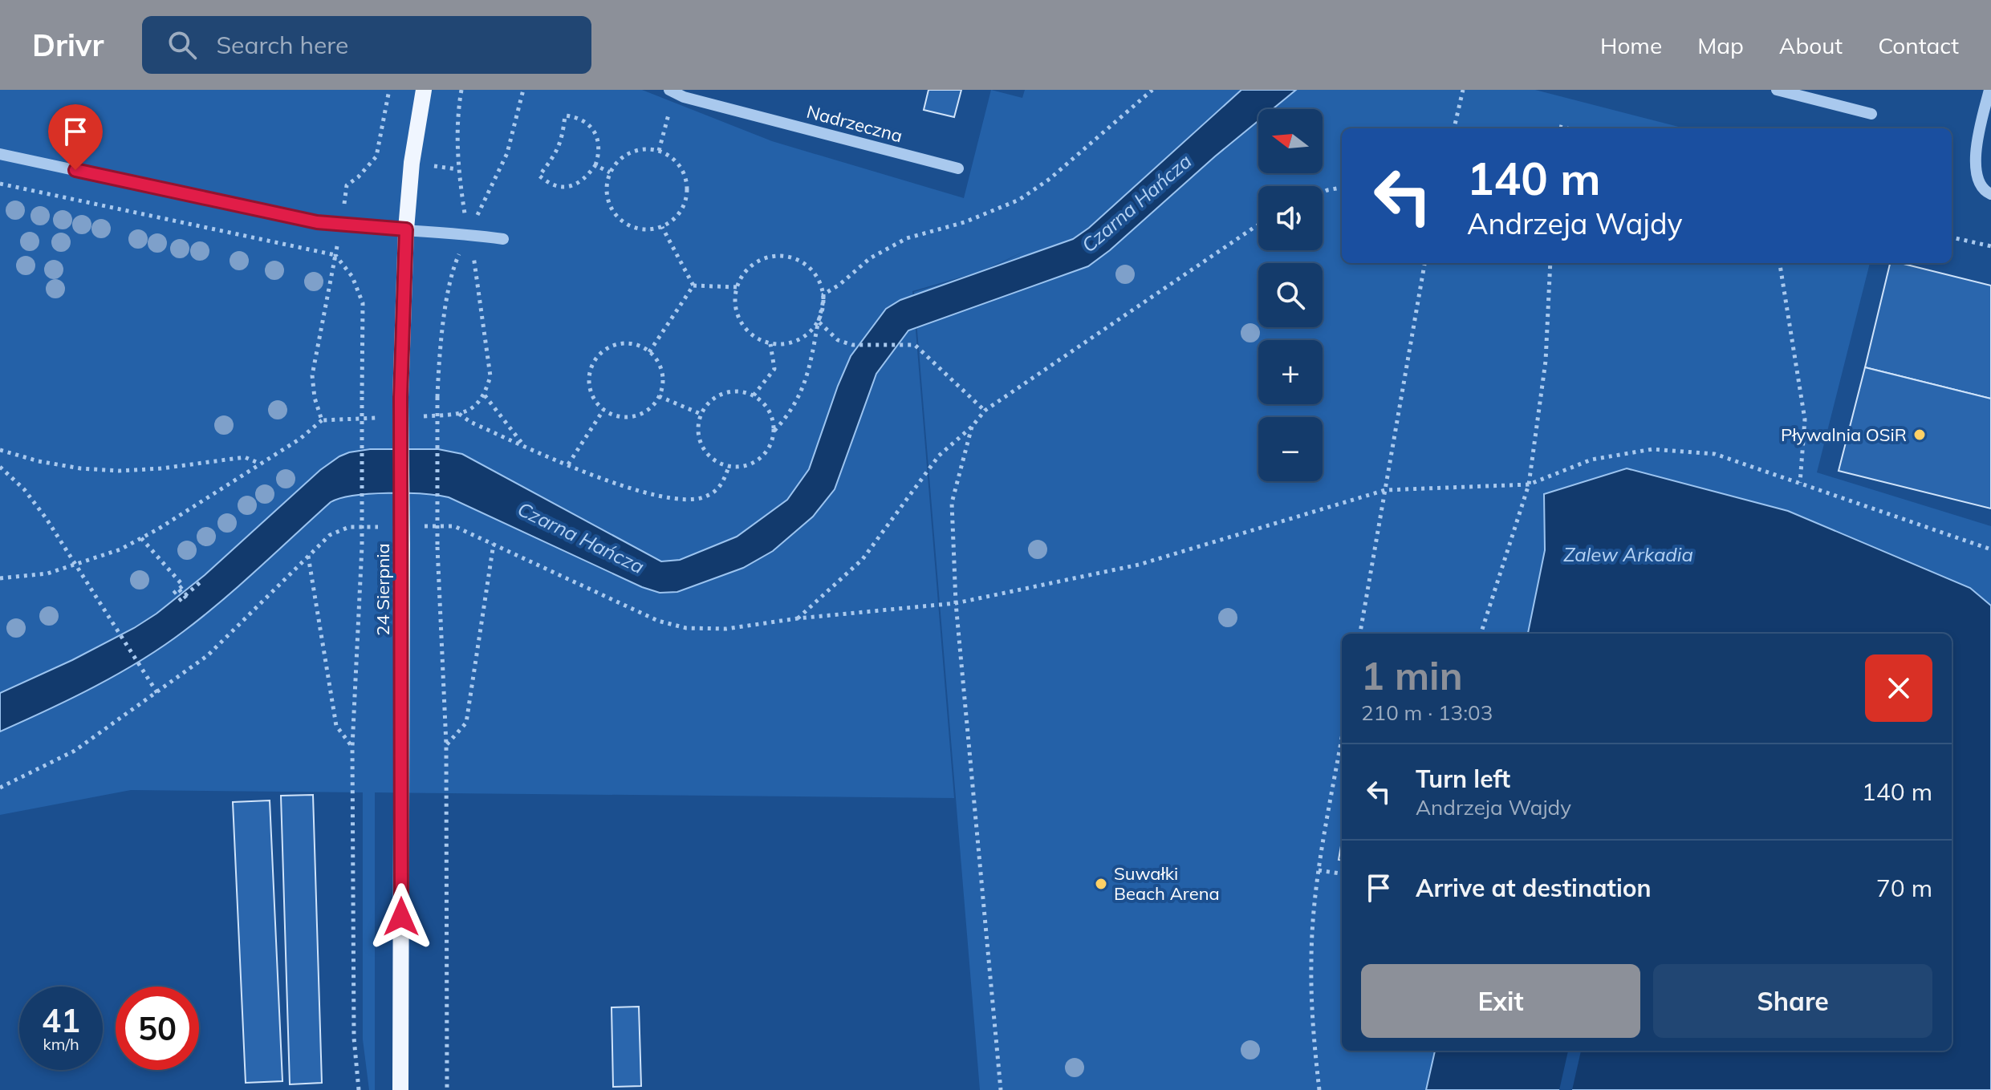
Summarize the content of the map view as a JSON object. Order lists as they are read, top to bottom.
{
  "streets": {
    "main road": ["24 Sierpnia"],
    "lane": ["Nadrzeczna"]
  },
  "water": ["Czarna Hańcza", "Zalew Arkadia"],
  "places": ["Pływalnia OSiR", "Suwałki Beach Arena"],
  "north": "left",
  "page": {
    "header": "Drivr",
    "search": "Search here",
    "nav": [
      "Home",
      "Map",
      "About",
      "Contact"
    ],
    "map_buttons": ["+", "−"],
    "turn": ["140 m", "Andrzeja Wajdy"],
    "heading": ["1 min", "210 m · 13:03"],
    "list": [
      {
        "name": "Turn left",
        "note": "Andrzeja Wajdy",
        "value": "140 m"
      },
      {
        "name": "Arrive at destination",
        "value": "70 m"
      }
    ],
    "buttons": ["Exit", "Share"],
    "speed": "41 km/h",
    "limit": "50"
  }
}
